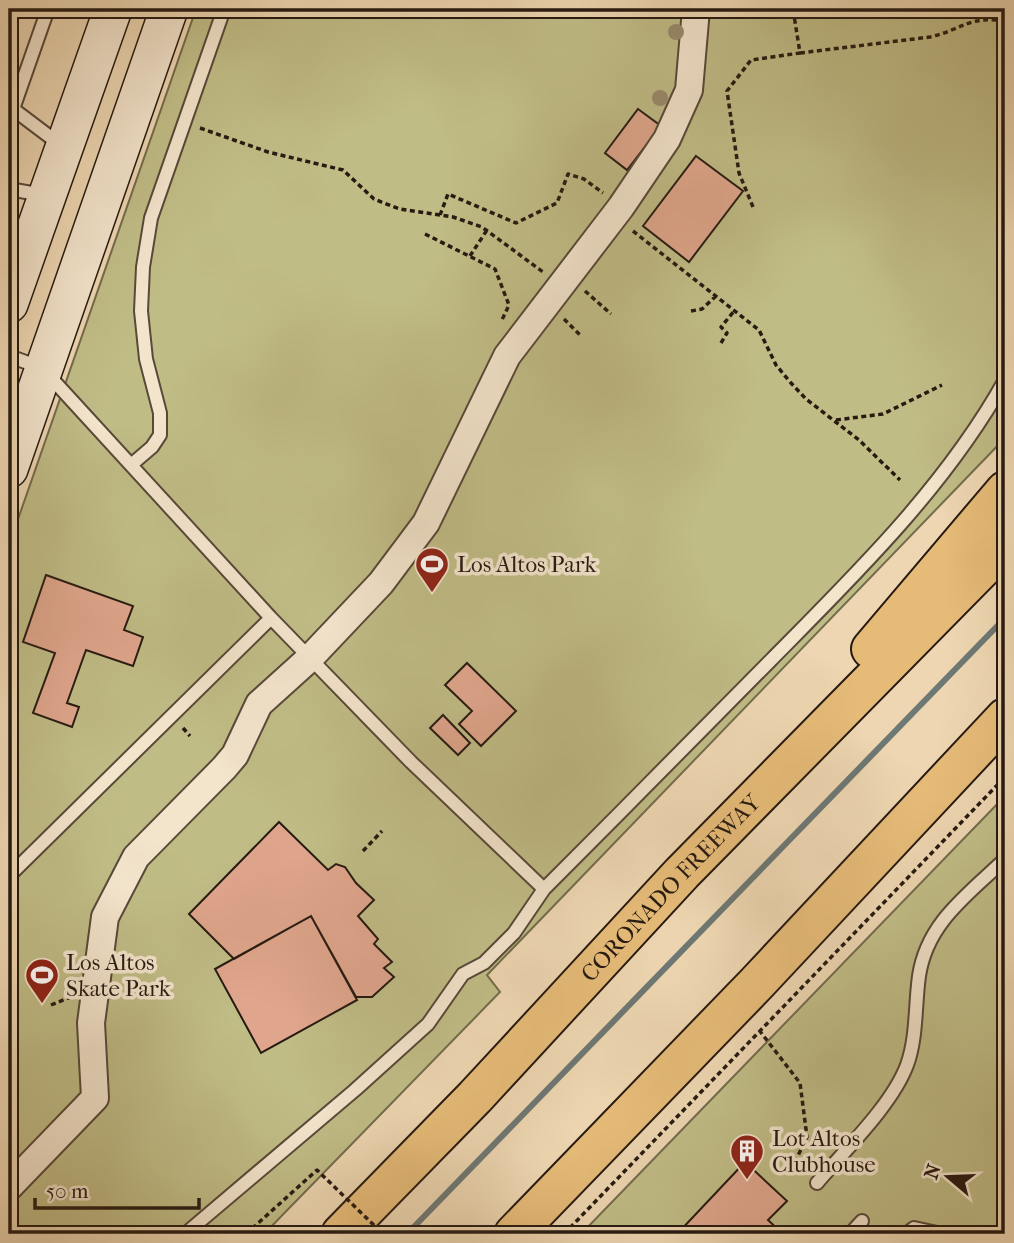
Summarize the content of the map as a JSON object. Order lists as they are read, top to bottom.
{
  "streets": {
    "highway": ["CORONADO FREEWAY"]
  },
  "places": {
    "sports": ["Los Altos Park", "Los Altos Skate Park"],
    "building": ["Lot Altos Clubhouse"]
  },
  "scale_bar": "50 m",
  "north": "left"
}
